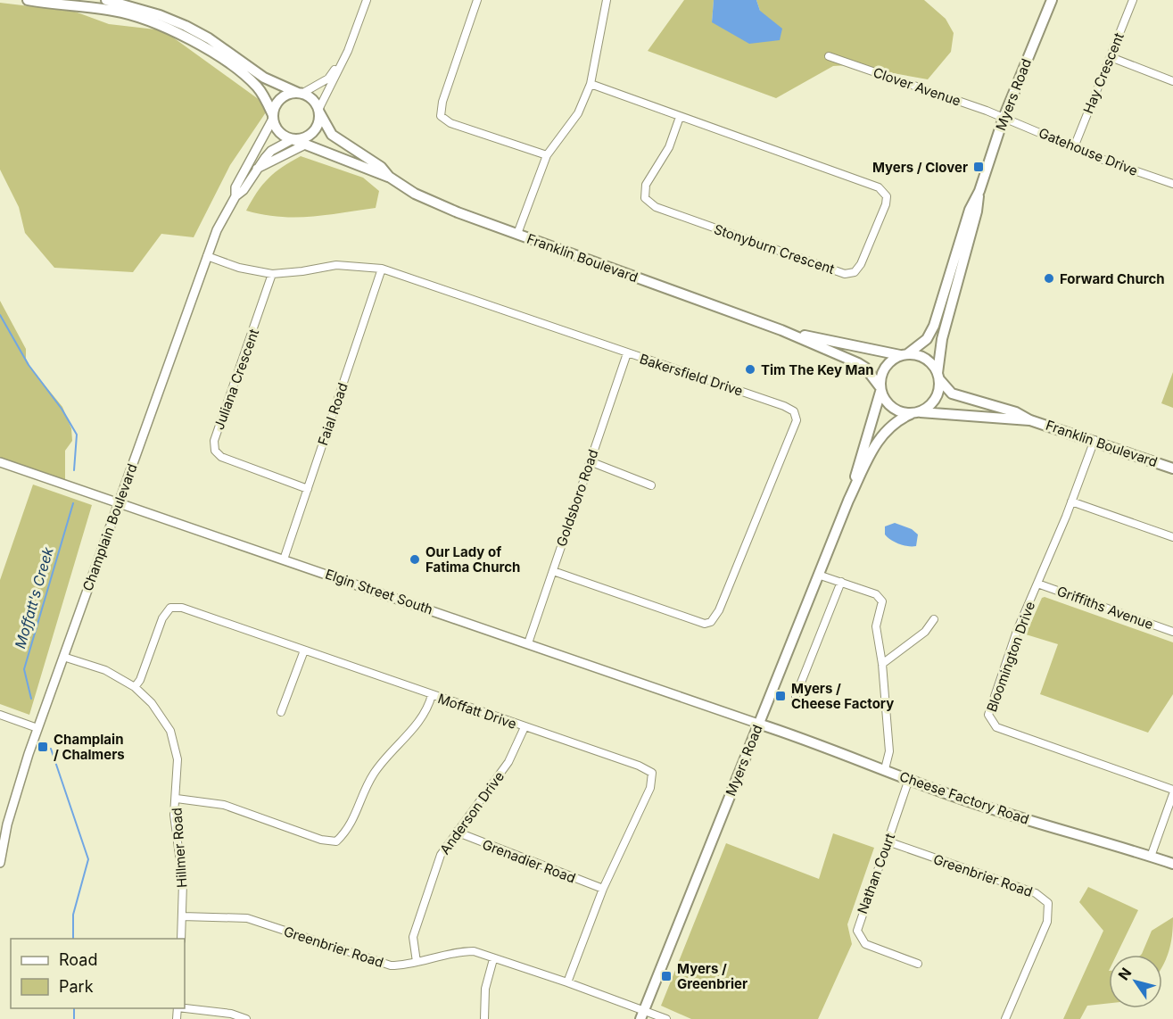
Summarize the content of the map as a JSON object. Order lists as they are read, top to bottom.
{
  "streets": {
    "main road": ["Myers Road", "Franklin Boulevard", "Cheese Factory Road"],
    "street": [
      "Hay Crescent",
      "Clover Avenue",
      "Gatehouse Drive",
      "Stonyburn Crescent",
      "Bakersfield Drive",
      "Juliana Crescent",
      "Faial Road",
      "Goldsboro Road",
      "Champlain Boulevard",
      "Elgin Street South",
      "Griffiths Avenue",
      "Bloomington Drive",
      "Moffatt Drive",
      "Anderson Drive",
      "Hillmer Road",
      "Grenadier Road",
      "Nathan Court",
      "Greenbrier Road"
    ]
  },
  "crossings": [
    ["Hay Crescent", "Gatehouse Drive"],
    ["Clover Avenue", "Myers Road"],
    ["Clover Avenue", "Gatehouse Drive"],
    ["Myers Road", "Gatehouse Drive"],
    ["Myers Road", "Franklin Boulevard"],
    ["Myers Road", "Elgin Street South"],
    ["Myers Road", "Cheese Factory Road"],
    ["Myers Road", "Greenbrier Road"],
    ["Franklin Boulevard", "Champlain Boulevard"],
    ["Franklin Boulevard", "Bloomington Drive"],
    ["Bakersfield Drive", "Juliana Crescent"],
    ["Bakersfield Drive", "Faial Road"],
    ["Bakersfield Drive", "Goldsboro Road"],
    ["Bakersfield Drive", "Champlain Boulevard"],
    ["Juliana Crescent", "Faial Road"],
    ["Faial Road", "Elgin Street South"],
    ["Goldsboro Road", "Elgin Street South"],
    ["Champlain Boulevard", "Elgin Street South"],
    ["Champlain Boulevard", "Hillmer Road"],
    ["Elgin Street South", "Cheese Factory Road"],
    ["Griffiths Avenue", "Bloomington Drive"],
    ["Moffatt Drive", "Anderson Drive"],
    ["Moffatt Drive", "Hillmer Road"],
    ["Moffatt Drive", "Grenadier Road"],
    ["Moffatt Drive", "Greenbrier Road"],
    ["Cheese Factory Road", "Nathan Court"],
    ["Anderson Drive", "Grenadier Road"],
    ["Anderson Drive", "Greenbrier Road"],
    ["Hillmer Road", "Greenbrier Road"],
    ["Nathan Court", "Greenbrier Road"]
  ],
  "water": ["Moffatt's Creek"],
  "places": {
    "transit": [
      "Myers / Clover",
      "Myers / Cheese Factory",
      "Champlain / Chalmers",
      "Myers / Greenbrier"
    ],
    "other": ["Forward Church", "Tim The Key Man", "Our Lady of Fatima Church"]
  },
  "legend": ["Road", "Park"],
  "north": "top left"
}
